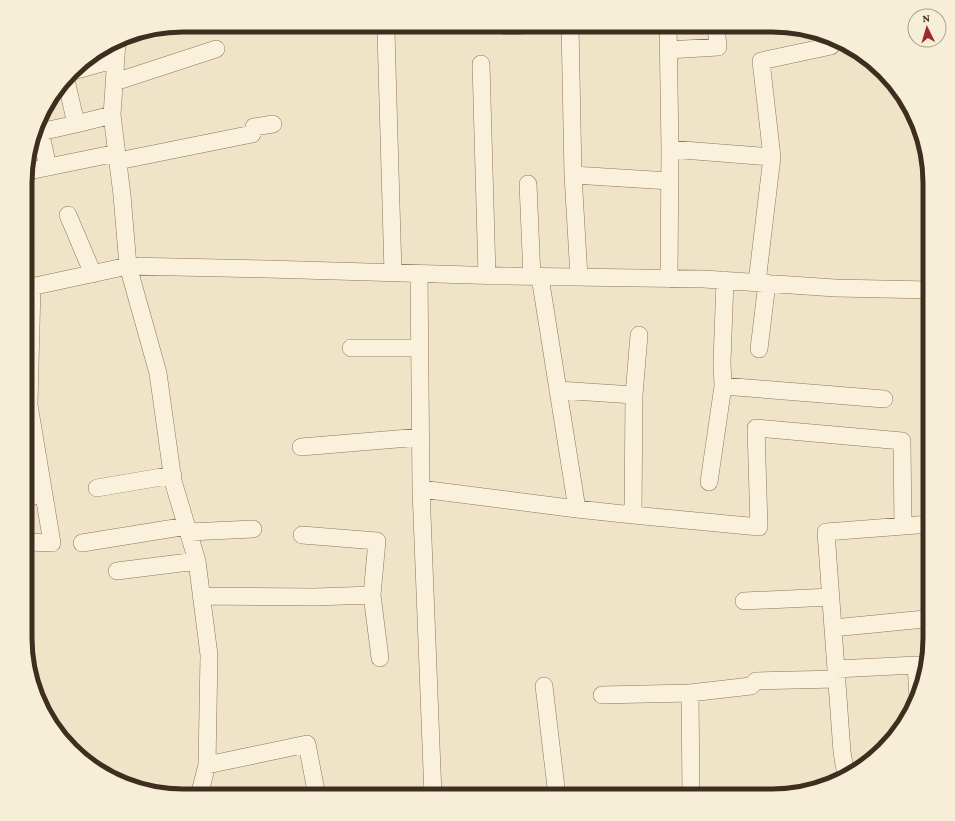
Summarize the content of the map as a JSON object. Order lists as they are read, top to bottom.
{
  "north": "top"
}
